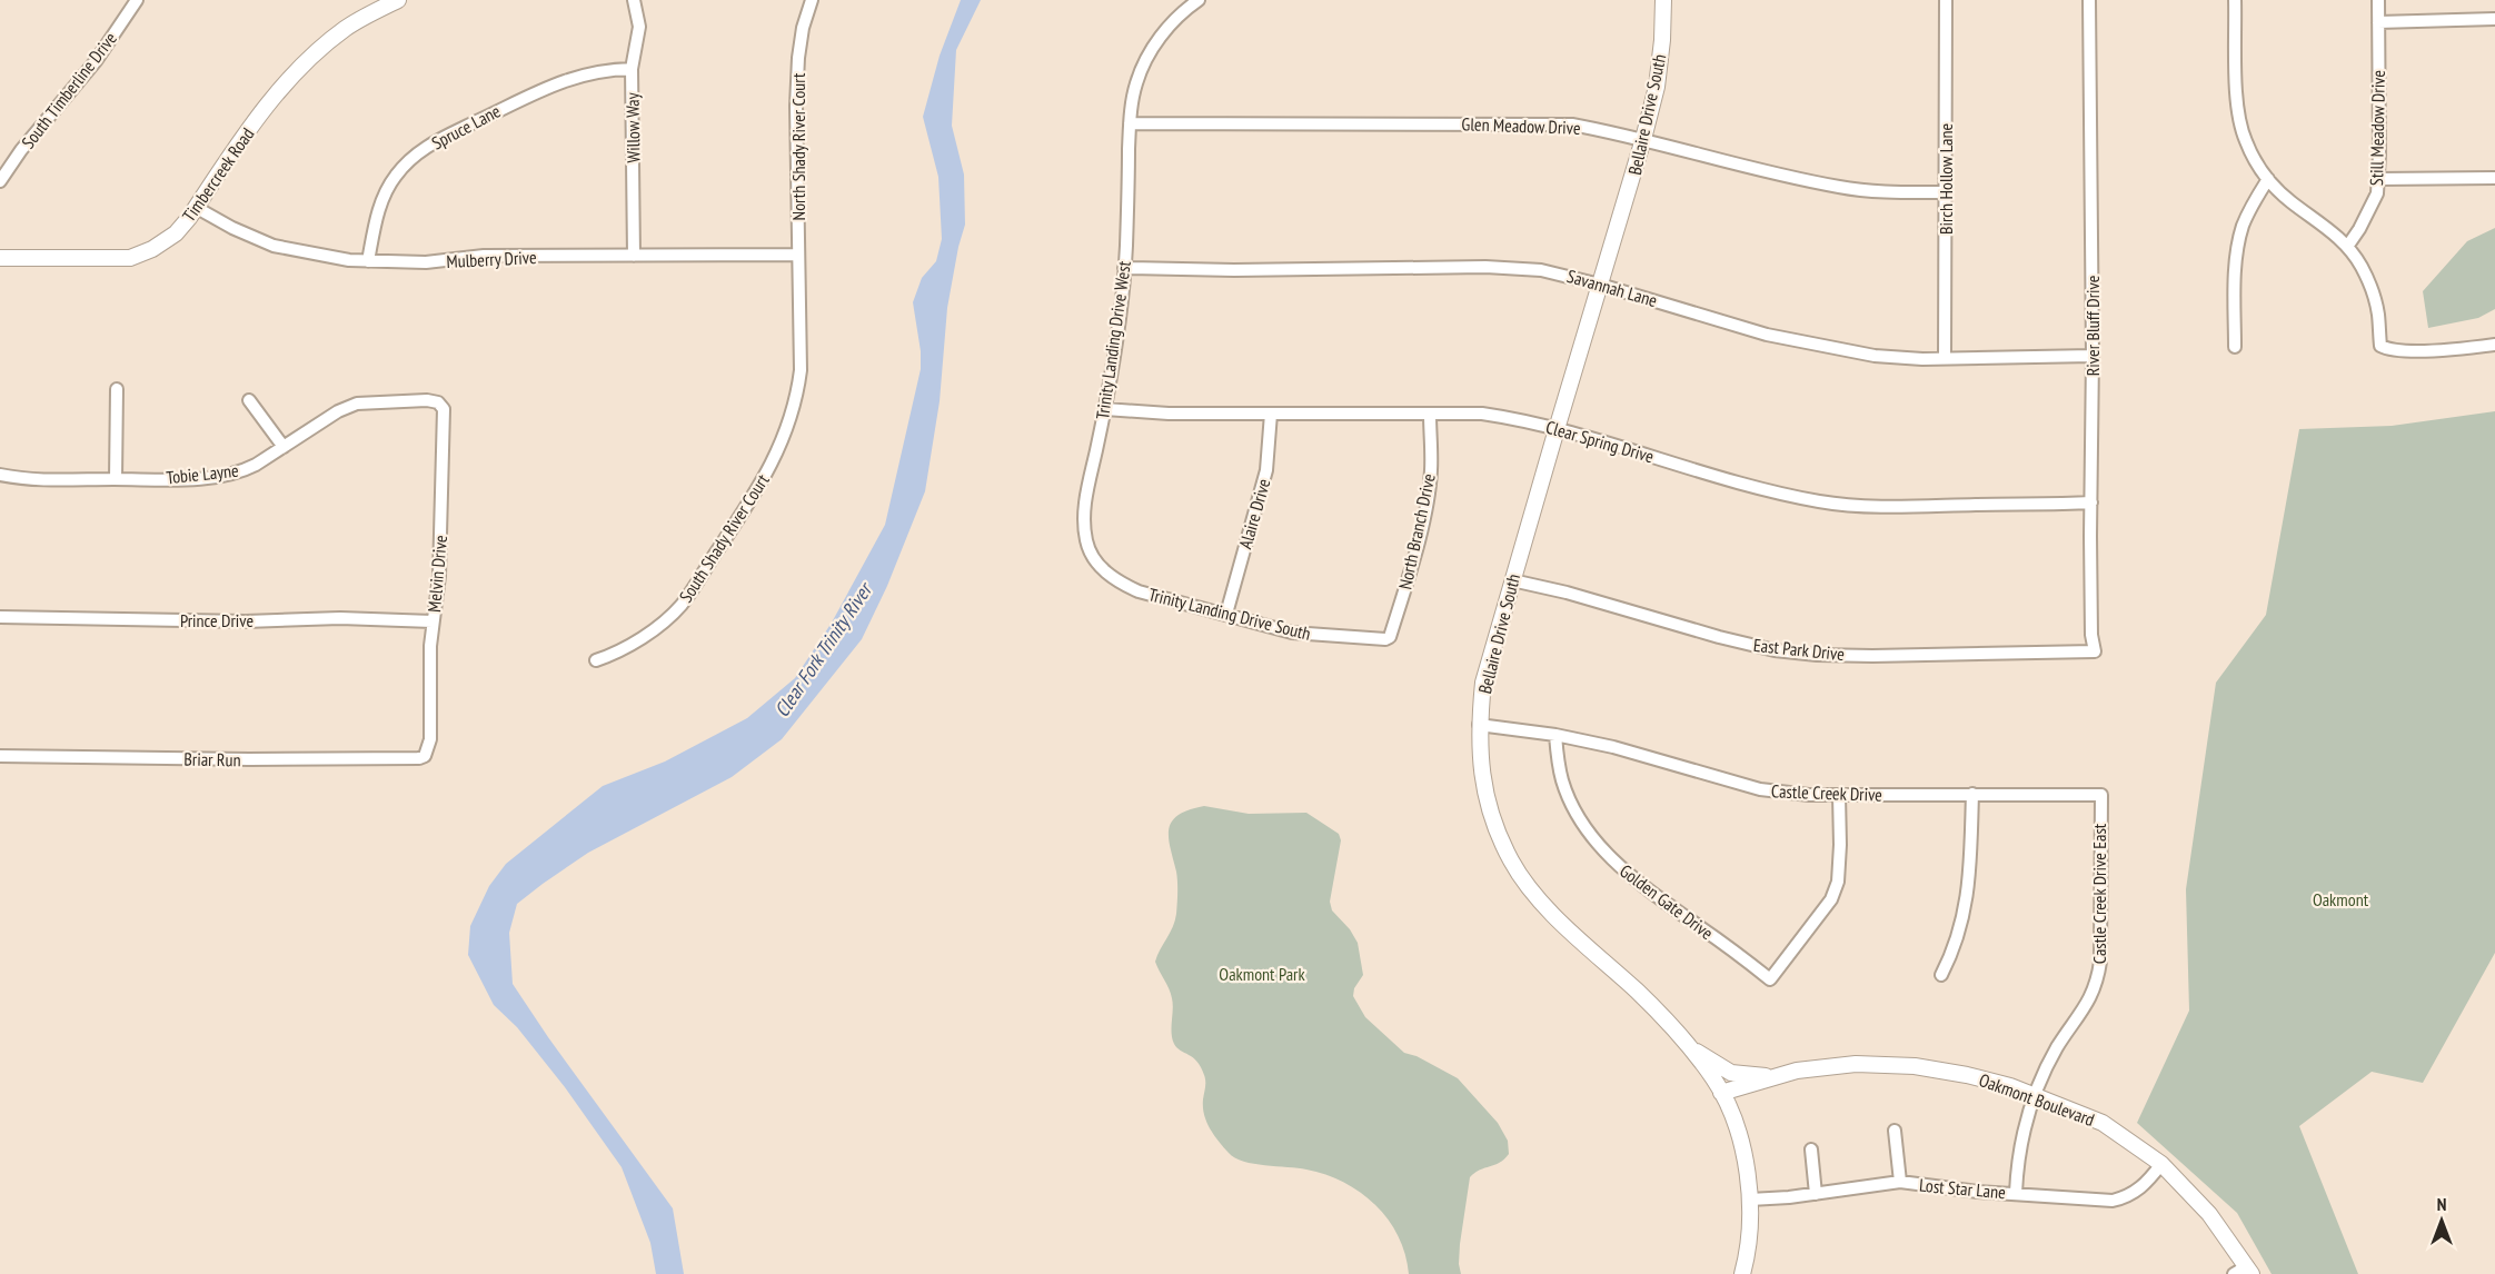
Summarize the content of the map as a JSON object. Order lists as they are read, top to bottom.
{
  "streets": {
    "street": [
      "South Timberline Drive",
      "Bellaire Drive South",
      "Glen Meadow Drive",
      "Spruce Lane",
      "Willow Way",
      "Still Meadow Drive",
      "North Shady River Court",
      "Timbercreek Road",
      "Birch Hollow Lane",
      "Mulberry Drive",
      "Savannah Lane",
      "River Bluff Drive",
      "Trinity Landing Drive West",
      "Clear Spring Drive",
      "Tobie Layne",
      "Alaire Drive",
      "North Branch Drive",
      "South Shady River Court",
      "Melvin Drive",
      "Trinity Landing Drive South",
      "Prince Drive",
      "East Park Drive",
      "Briar Run",
      "Castle Creek Drive",
      "Castle Creek Drive East",
      "Golden Gate Drive",
      "Oakmont Boulevard",
      "Lost Star Lane"
    ]
  },
  "crossings": [
    ["Bellaire Drive South", "Glen Meadow Drive"],
    ["Bellaire Drive South", "Savannah Lane"],
    ["Bellaire Drive South", "Clear Spring Drive"],
    ["Bellaire Drive South", "East Park Drive"],
    ["Bellaire Drive South", "Castle Creek Drive"],
    ["Bellaire Drive South", "Oakmont Boulevard"],
    ["Bellaire Drive South", "Lost Star Lane"],
    ["Glen Meadow Drive", "Birch Hollow Lane"],
    ["Glen Meadow Drive", "Trinity Landing Drive West"],
    ["Spruce Lane", "Willow Way"],
    ["Spruce Lane", "Mulberry Drive"],
    ["Willow Way", "Mulberry Drive"],
    ["North Shady River Court", "Mulberry Drive"],
    ["North Shady River Court", "South Shady River Court"],
    ["Timbercreek Road", "Mulberry Drive"],
    ["Birch Hollow Lane", "Savannah Lane"],
    ["Mulberry Drive", "South Shady River Court"],
    ["Savannah Lane", "River Bluff Drive"],
    ["Savannah Lane", "Trinity Landing Drive West"],
    ["River Bluff Drive", "Clear Spring Drive"],
    ["River Bluff Drive", "East Park Drive"],
    ["Trinity Landing Drive West", "Clear Spring Drive"],
    ["Trinity Landing Drive West", "Trinity Landing Drive South"],
    ["Clear Spring Drive", "Alaire Drive"],
    ["Clear Spring Drive", "North Branch Drive"],
    ["Tobie Layne", "Melvin Drive"],
    ["Alaire Drive", "Trinity Landing Drive South"],
    ["North Branch Drive", "Trinity Landing Drive South"],
    ["Melvin Drive", "Prince Drive"],
    ["Melvin Drive", "Briar Run"],
    ["Castle Creek Drive", "Castle Creek Drive East"],
    ["Castle Creek Drive", "Golden Gate Drive"],
    ["Castle Creek Drive East", "Oakmont Boulevard"],
    ["Castle Creek Drive East", "Lost Star Lane"],
    ["Oakmont Boulevard", "Lost Star Lane"]
  ],
  "water": ["Clear Fork Trinity River"],
  "parks": ["Oakmont", "Oakmont Park"],
  "north": "top"
}
